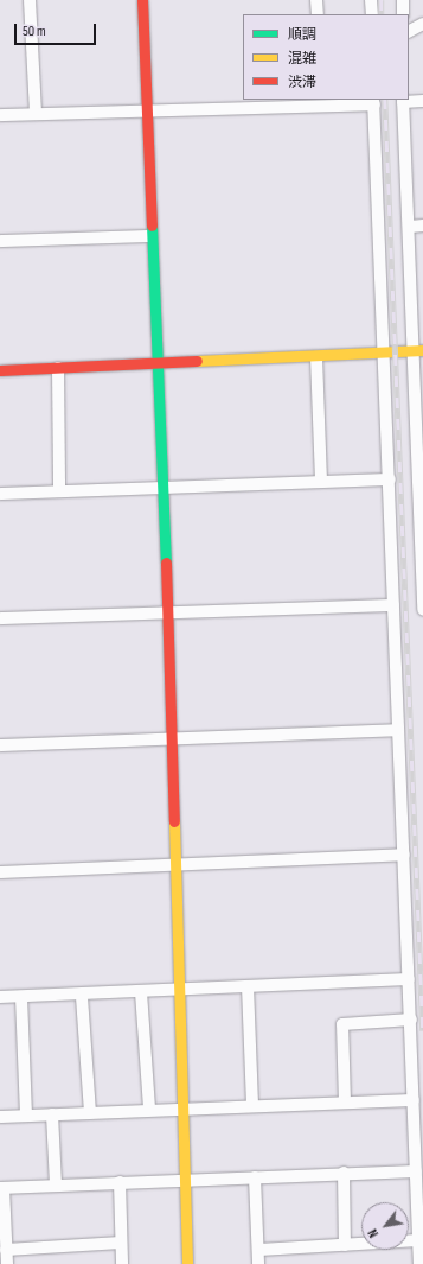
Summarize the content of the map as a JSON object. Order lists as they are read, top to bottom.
{
  "legend": ["順調", "混雑", "渋滞"],
  "scale_bar": "50 m",
  "north": "bottom left"
}
